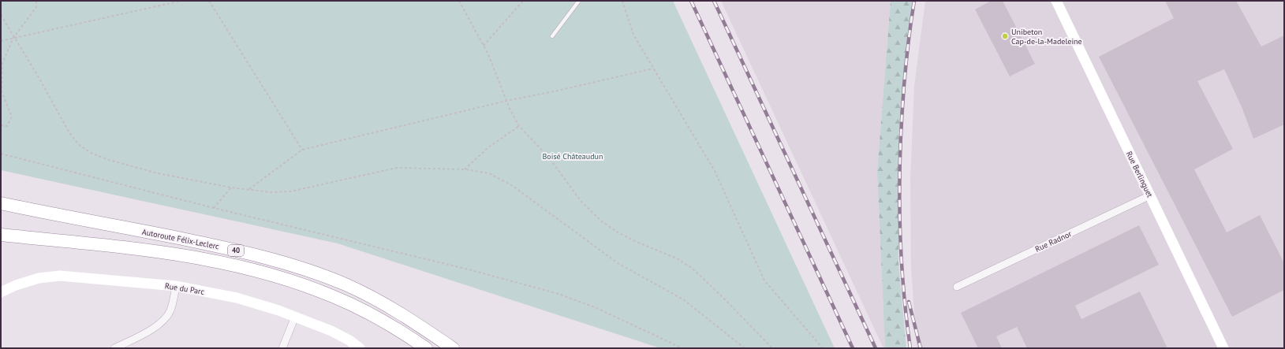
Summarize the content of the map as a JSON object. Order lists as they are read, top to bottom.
{
  "streets": {
    "highway": ["Autoroute Félix-Leclerc", "40"],
    "street": ["Rue Berlinguet", "Rue Radnor", "Rue du Parc"]
  },
  "crossings": [
    ["Rue Berlinguet", "Rue Radnor"]
  ],
  "parks": ["Boisé Châteaudun"],
  "places": ["Unibeton Cap-de-la-Madeleine"]
}
